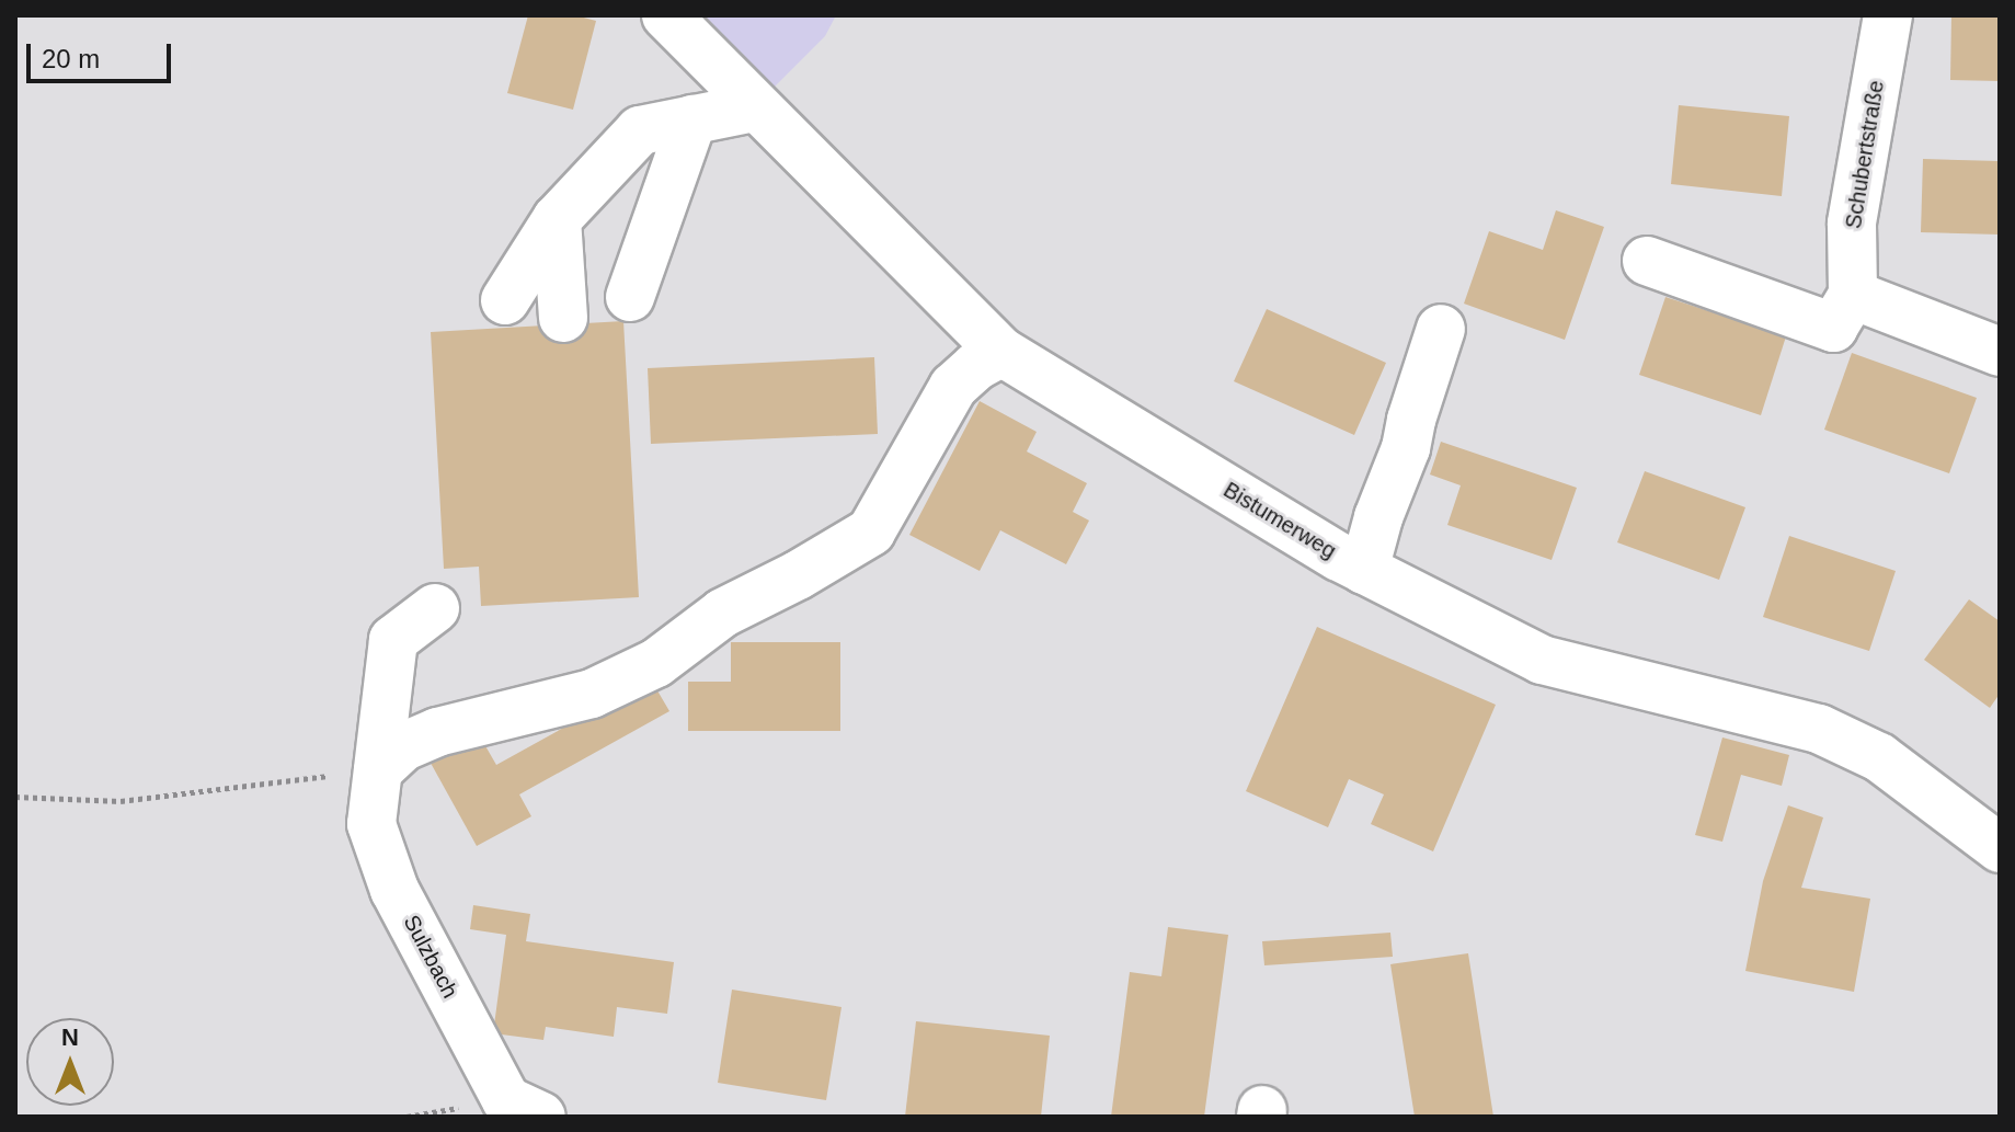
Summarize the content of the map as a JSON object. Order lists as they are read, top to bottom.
{
  "streets": {
    "street": ["Schubertstraße", "Bistumerweg", "Sulzbach"]
  },
  "scale_bar": "20 m",
  "north": "top"
}
